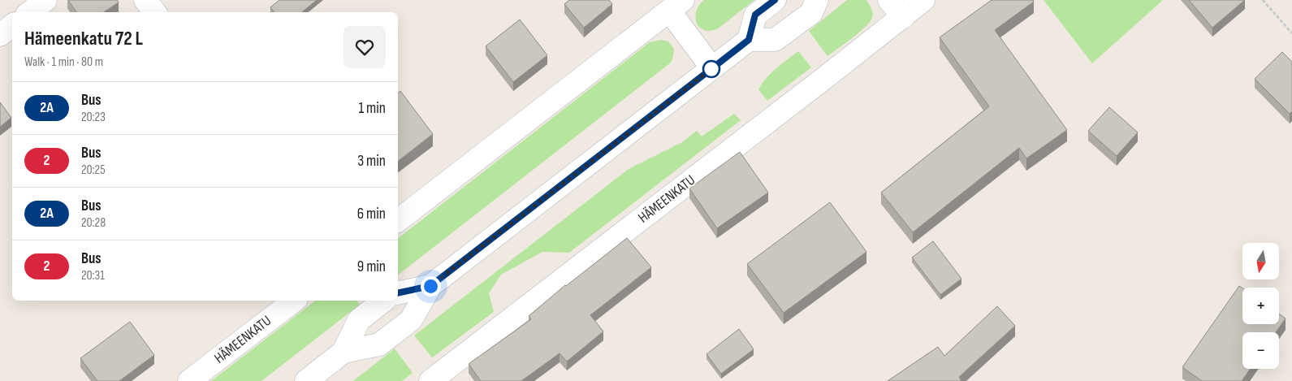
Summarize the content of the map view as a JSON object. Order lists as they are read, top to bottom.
{
  "streets": {
    "street": ["HÄMEENKATU"]
  },
  "lines": ["bus line 2A"],
  "north": "bottom",
  "page": {
    "heading": ["Hämeenkatu 72 L", "Walk · 1 min · 80 m"],
    "list": [
      {
        "mark": "2A",
        "name": "Bus",
        "note": "20:23",
        "value": "1 min"
      },
      {
        "mark": "2",
        "name": "Bus",
        "note": "20:25",
        "value": "3 min"
      },
      {
        "mark": "2A",
        "name": "Bus",
        "note": "20:28",
        "value": "6 min"
      },
      {
        "mark": "2",
        "name": "Bus",
        "note": "20:31",
        "value": "9 min"
      }
    ],
    "map_buttons": ["+", "−"]
  }
}
